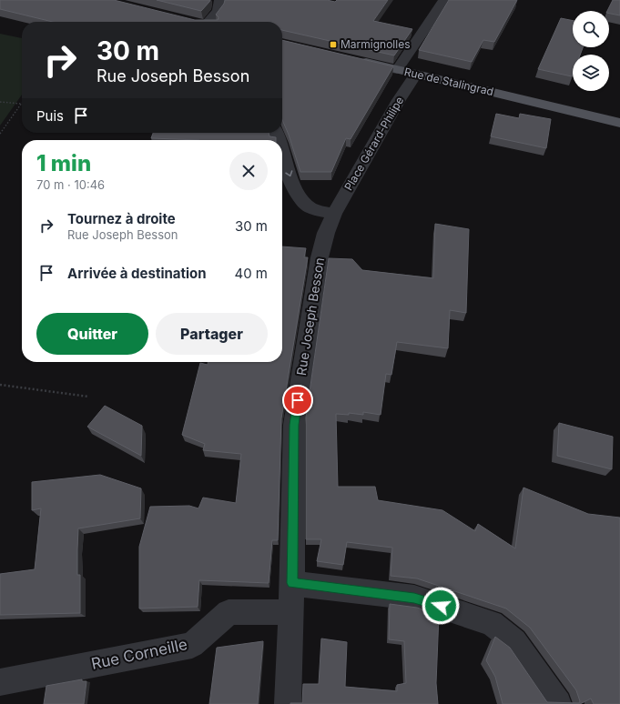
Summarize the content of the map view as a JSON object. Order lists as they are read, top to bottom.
{
  "streets": {
    "main road": ["Rue de Stalingrad"],
    "street": ["Place Gérard-Philipe", "Rue Joseph Besson", "Rue Corneille"]
  },
  "crossings": [
    ["Rue de Stalingrad", "Place Gérard-Philipe"],
    ["Place Gérard-Philipe", "Rue Joseph Besson"],
    ["Rue Joseph Besson", "Rue Corneille"]
  ],
  "places": {
    "transit": ["Marmignolles"]
  },
  "page": {
    "turn": ["30 m", "Rue Joseph Besson"],
    "then": "Puis",
    "heading": ["1 min", "70 m · 10:46"],
    "list": [
      {
        "name": "Tournez à droite",
        "note": "Rue Joseph Besson",
        "value": "30 m"
      },
      {
        "name": "Arrivée à destination",
        "value": "40 m"
      }
    ],
    "buttons": ["Quitter", "Partager"]
  }
}
